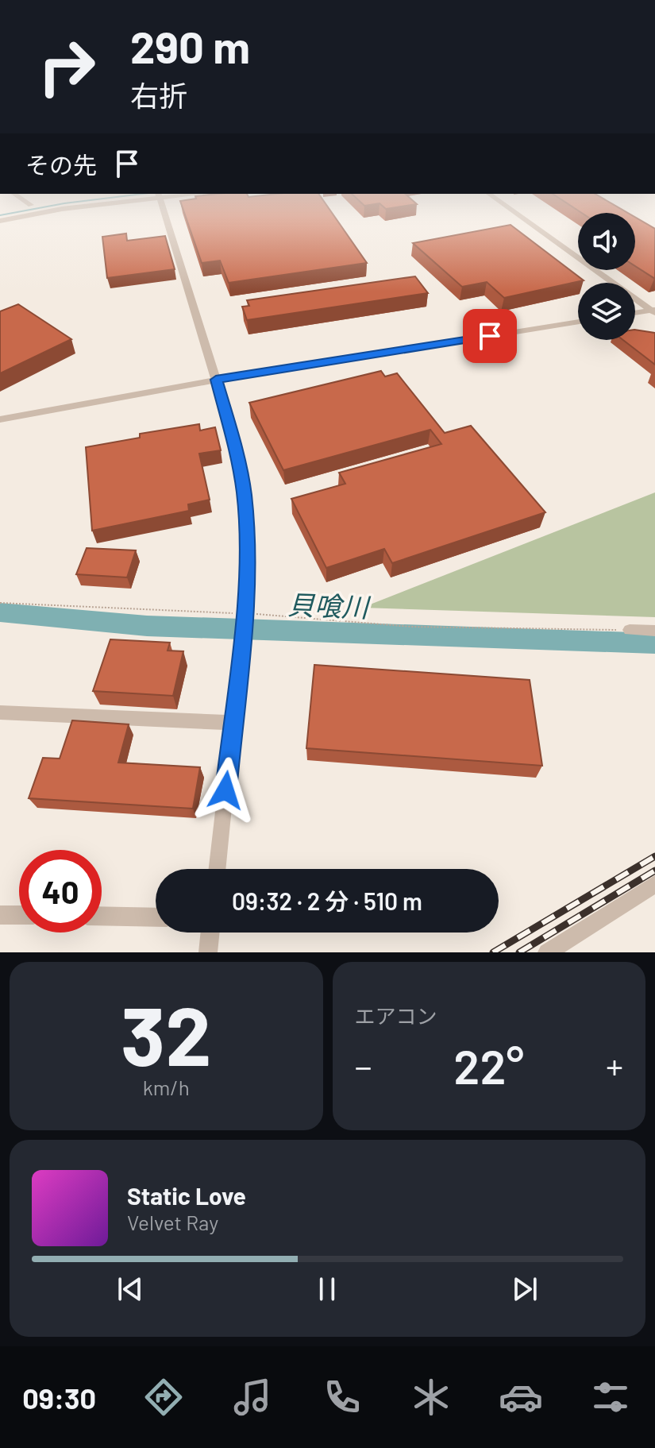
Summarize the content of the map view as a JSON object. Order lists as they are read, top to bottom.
{
  "water": ["貝喰川"],
  "page": {
    "turn": ["290 m", "右折"],
    "then": "その先",
    "limit": "40",
    "trip": "09:32 · 2 分 · 510 m",
    "tile": [
      ["32", "km/h"],
      "エアコン"
    ],
    "heat": ["−", "22°", "+"],
    "song": ["Static Love", "Velvet Ray"],
    "tabs": "09:30"
  }
}
